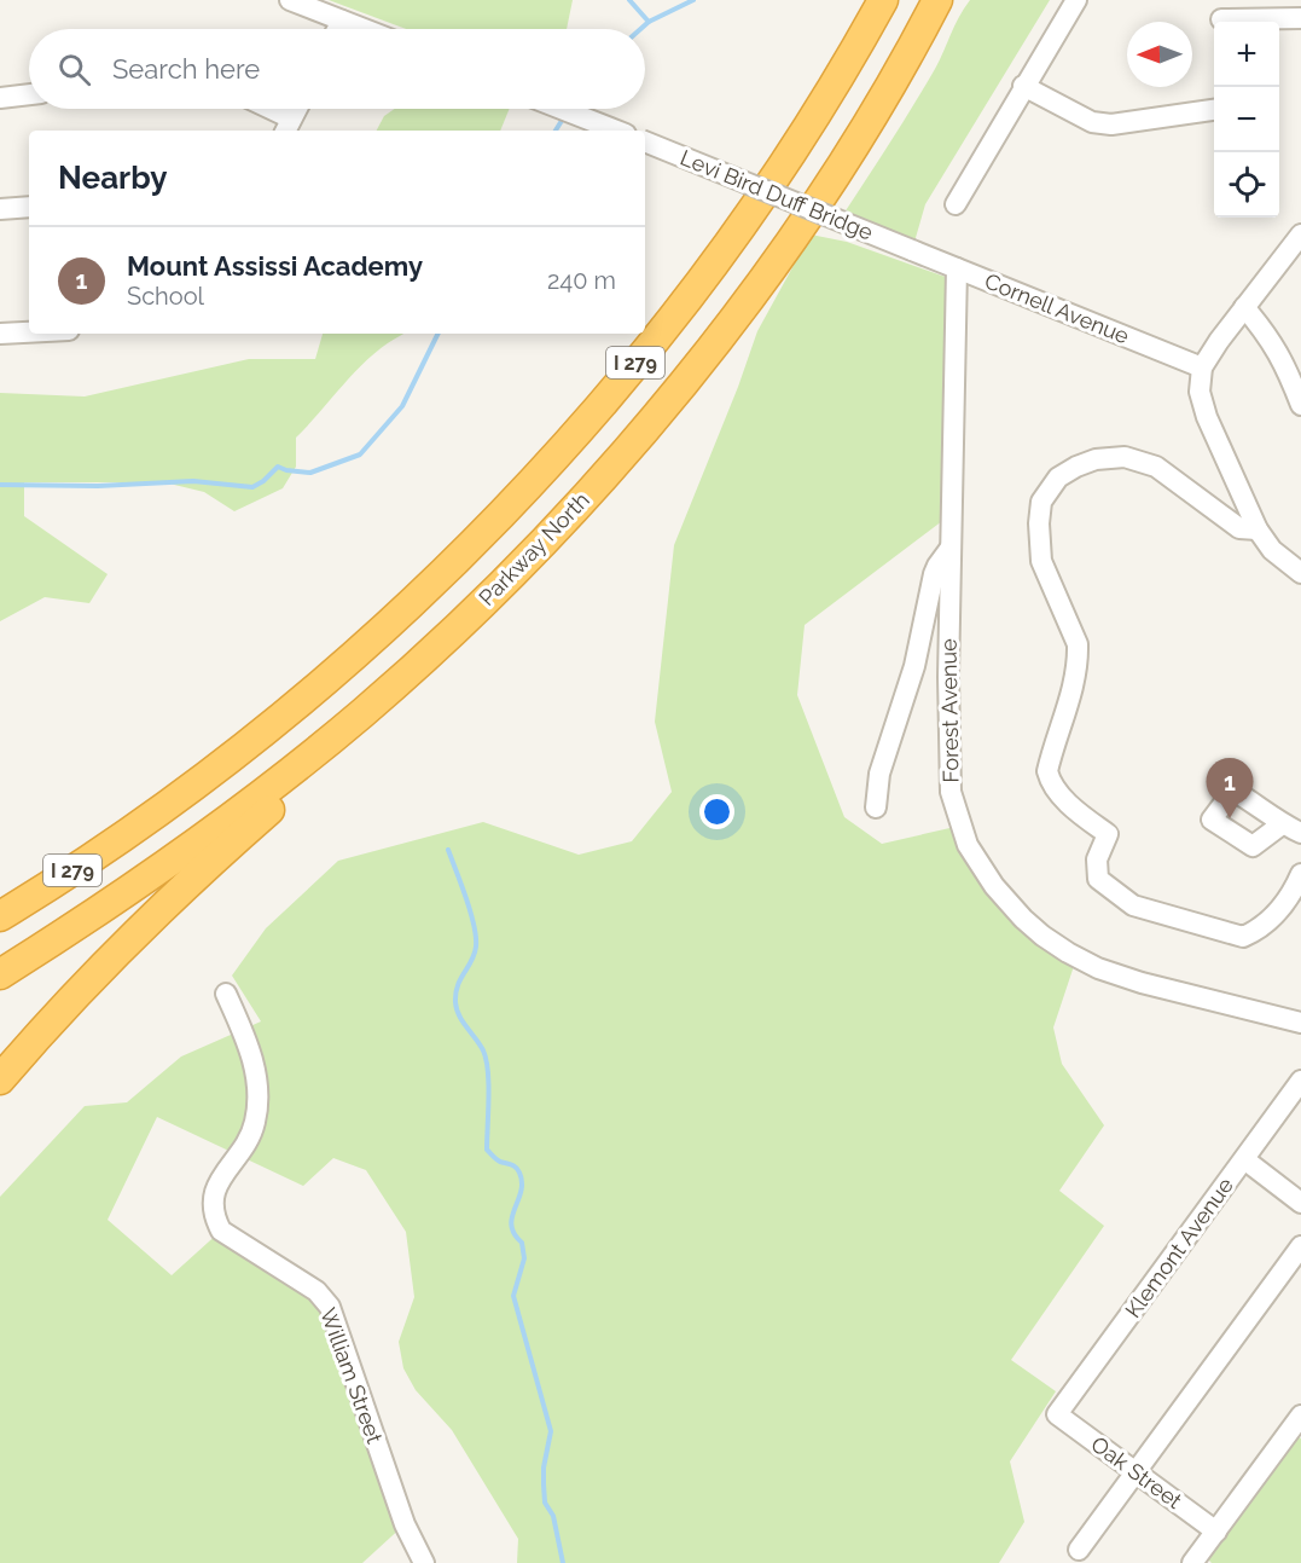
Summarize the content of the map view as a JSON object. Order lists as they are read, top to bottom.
{
  "streets": {
    "highway": ["I 279", "Parkway North"],
    "street": [
      "Levi Bird Duff Bridge",
      "Cornell Avenue",
      "Forest Avenue",
      "Klemont Avenue",
      "William Street",
      "Oak Street"
    ]
  },
  "crossings": [
    ["Levi Bird Duff Bridge", "Cornell Avenue"],
    ["Cornell Avenue", "Forest Avenue"],
    ["Klemont Avenue", "Oak Street"]
  ],
  "north": "left",
  "page": {
    "map_buttons": ["+", "−"],
    "search": "Search here",
    "heading": "Nearby",
    "list": [
      {
        "mark": "1",
        "name": "Mount Assissi Academy",
        "note": "School",
        "value": "240 m"
      }
    ],
    "pins": "1"
  }
}
